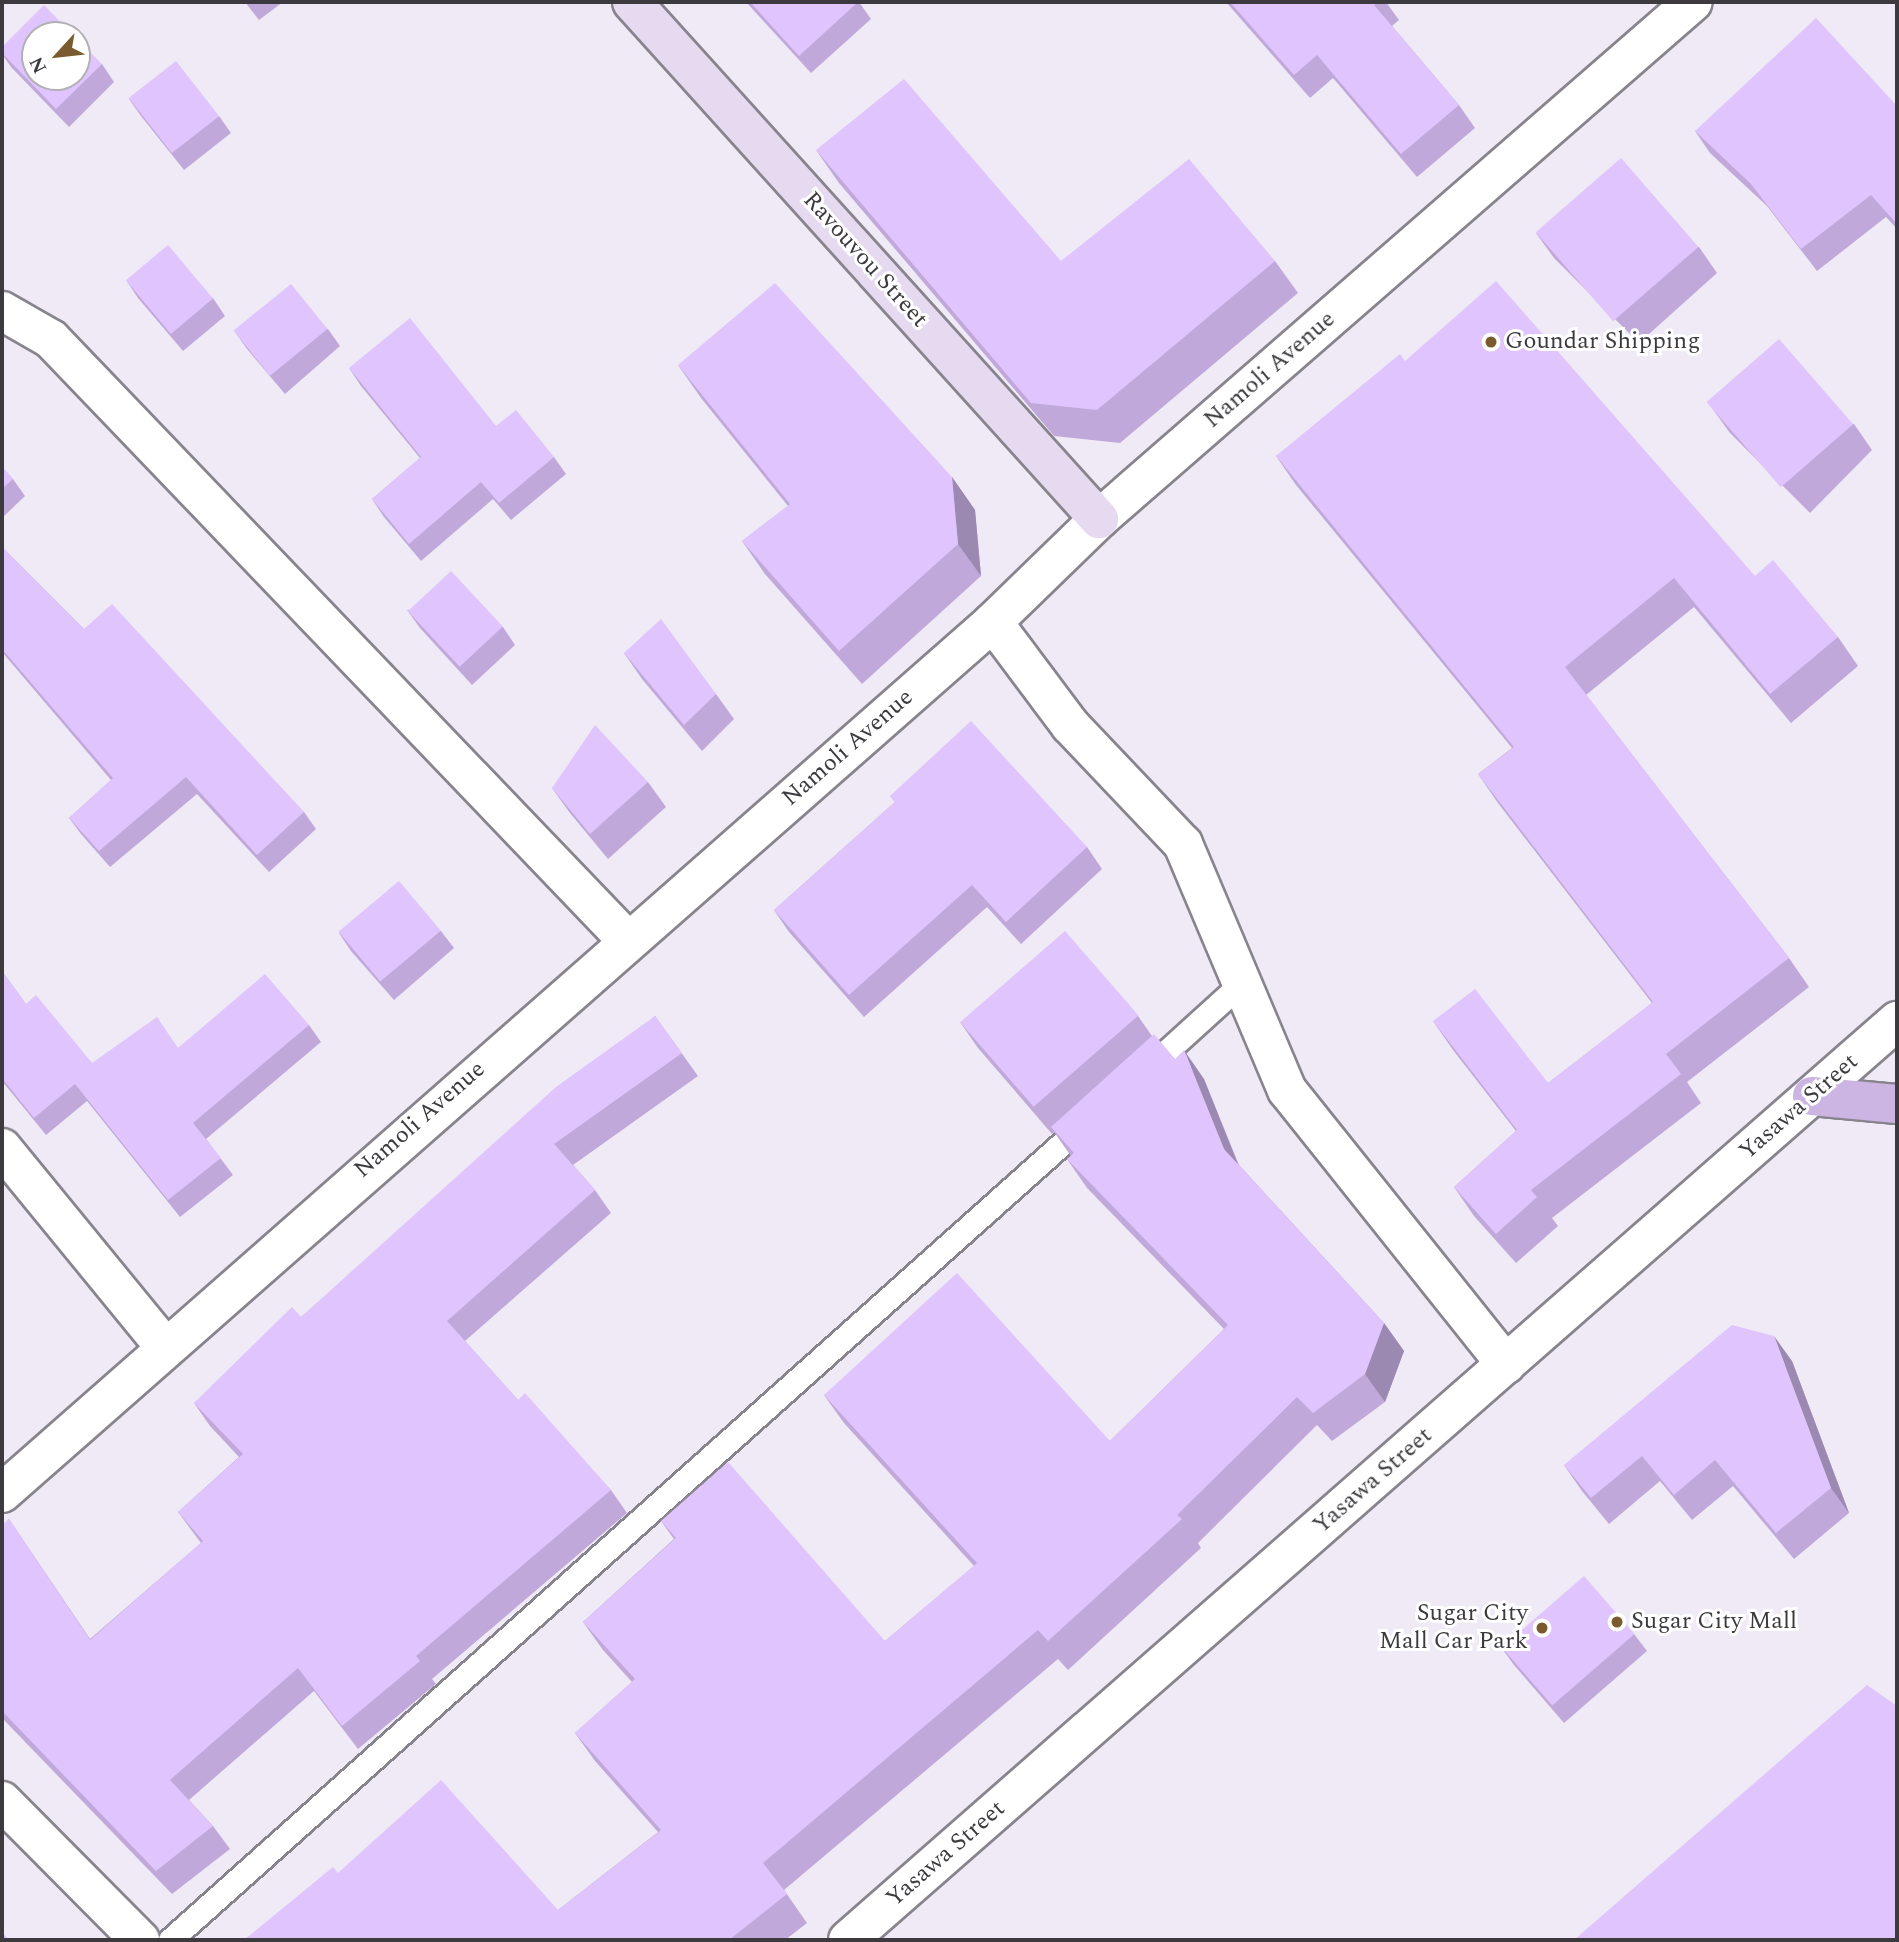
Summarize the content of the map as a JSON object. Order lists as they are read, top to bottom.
{
  "streets": {
    "main road": ["Ravouvou Street"],
    "street": ["Namoli Avenue", "Yasawa Street"]
  },
  "crossings": [
    ["Ravouvou Street", "Namoli Avenue"]
  ],
  "places": ["Goundar Shipping", "Sugar City Mall", "Sugar City Mall Car Park"],
  "north": "bottom left"
}
